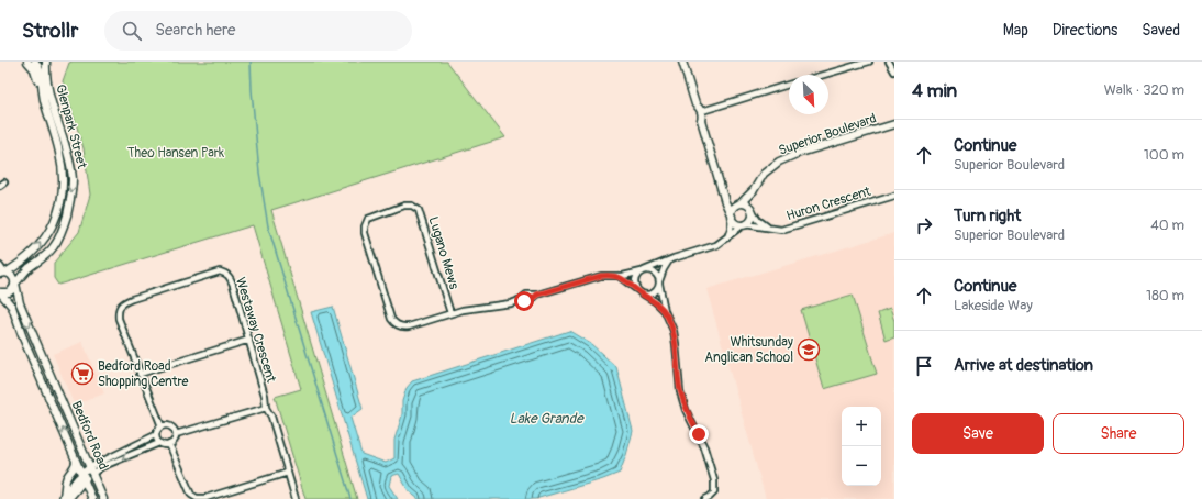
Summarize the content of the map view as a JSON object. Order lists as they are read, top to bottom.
{
  "streets": {
    "street": [
      "Glenpark Street",
      "Superior Boulevard",
      "Huron Crescent",
      "Lugano Mews",
      "Westaway Crescent",
      "Bedford Road"
    ]
  },
  "crossings": [
    ["Glenpark Street", "Bedford Road"],
    ["Superior Boulevard", "Huron Crescent"]
  ],
  "water": ["Lake Grande"],
  "parks": ["Theo Hansen Park"],
  "places": {
    "school or university": ["Whitsunday Anglican School"],
    "supermarket": ["Bedford Road Shopping Centre"]
  },
  "north": "bottom right",
  "page": {
    "header": "Strollr",
    "search": "Search here",
    "nav": ["Map", "Directions", "Saved"],
    "heading": ["4 min", "Walk · 320 m"],
    "list": [
      ["Continue", "Superior Boulevard", "100 m"],
      ["Turn right", "Superior Boulevard", "40 m"],
      ["Continue", "Lakeside Way", "180 m"],
      "Arrive at destination"
    ],
    "buttons": ["Save", "Share"],
    "map_buttons": ["+", "−"]
  }
}
